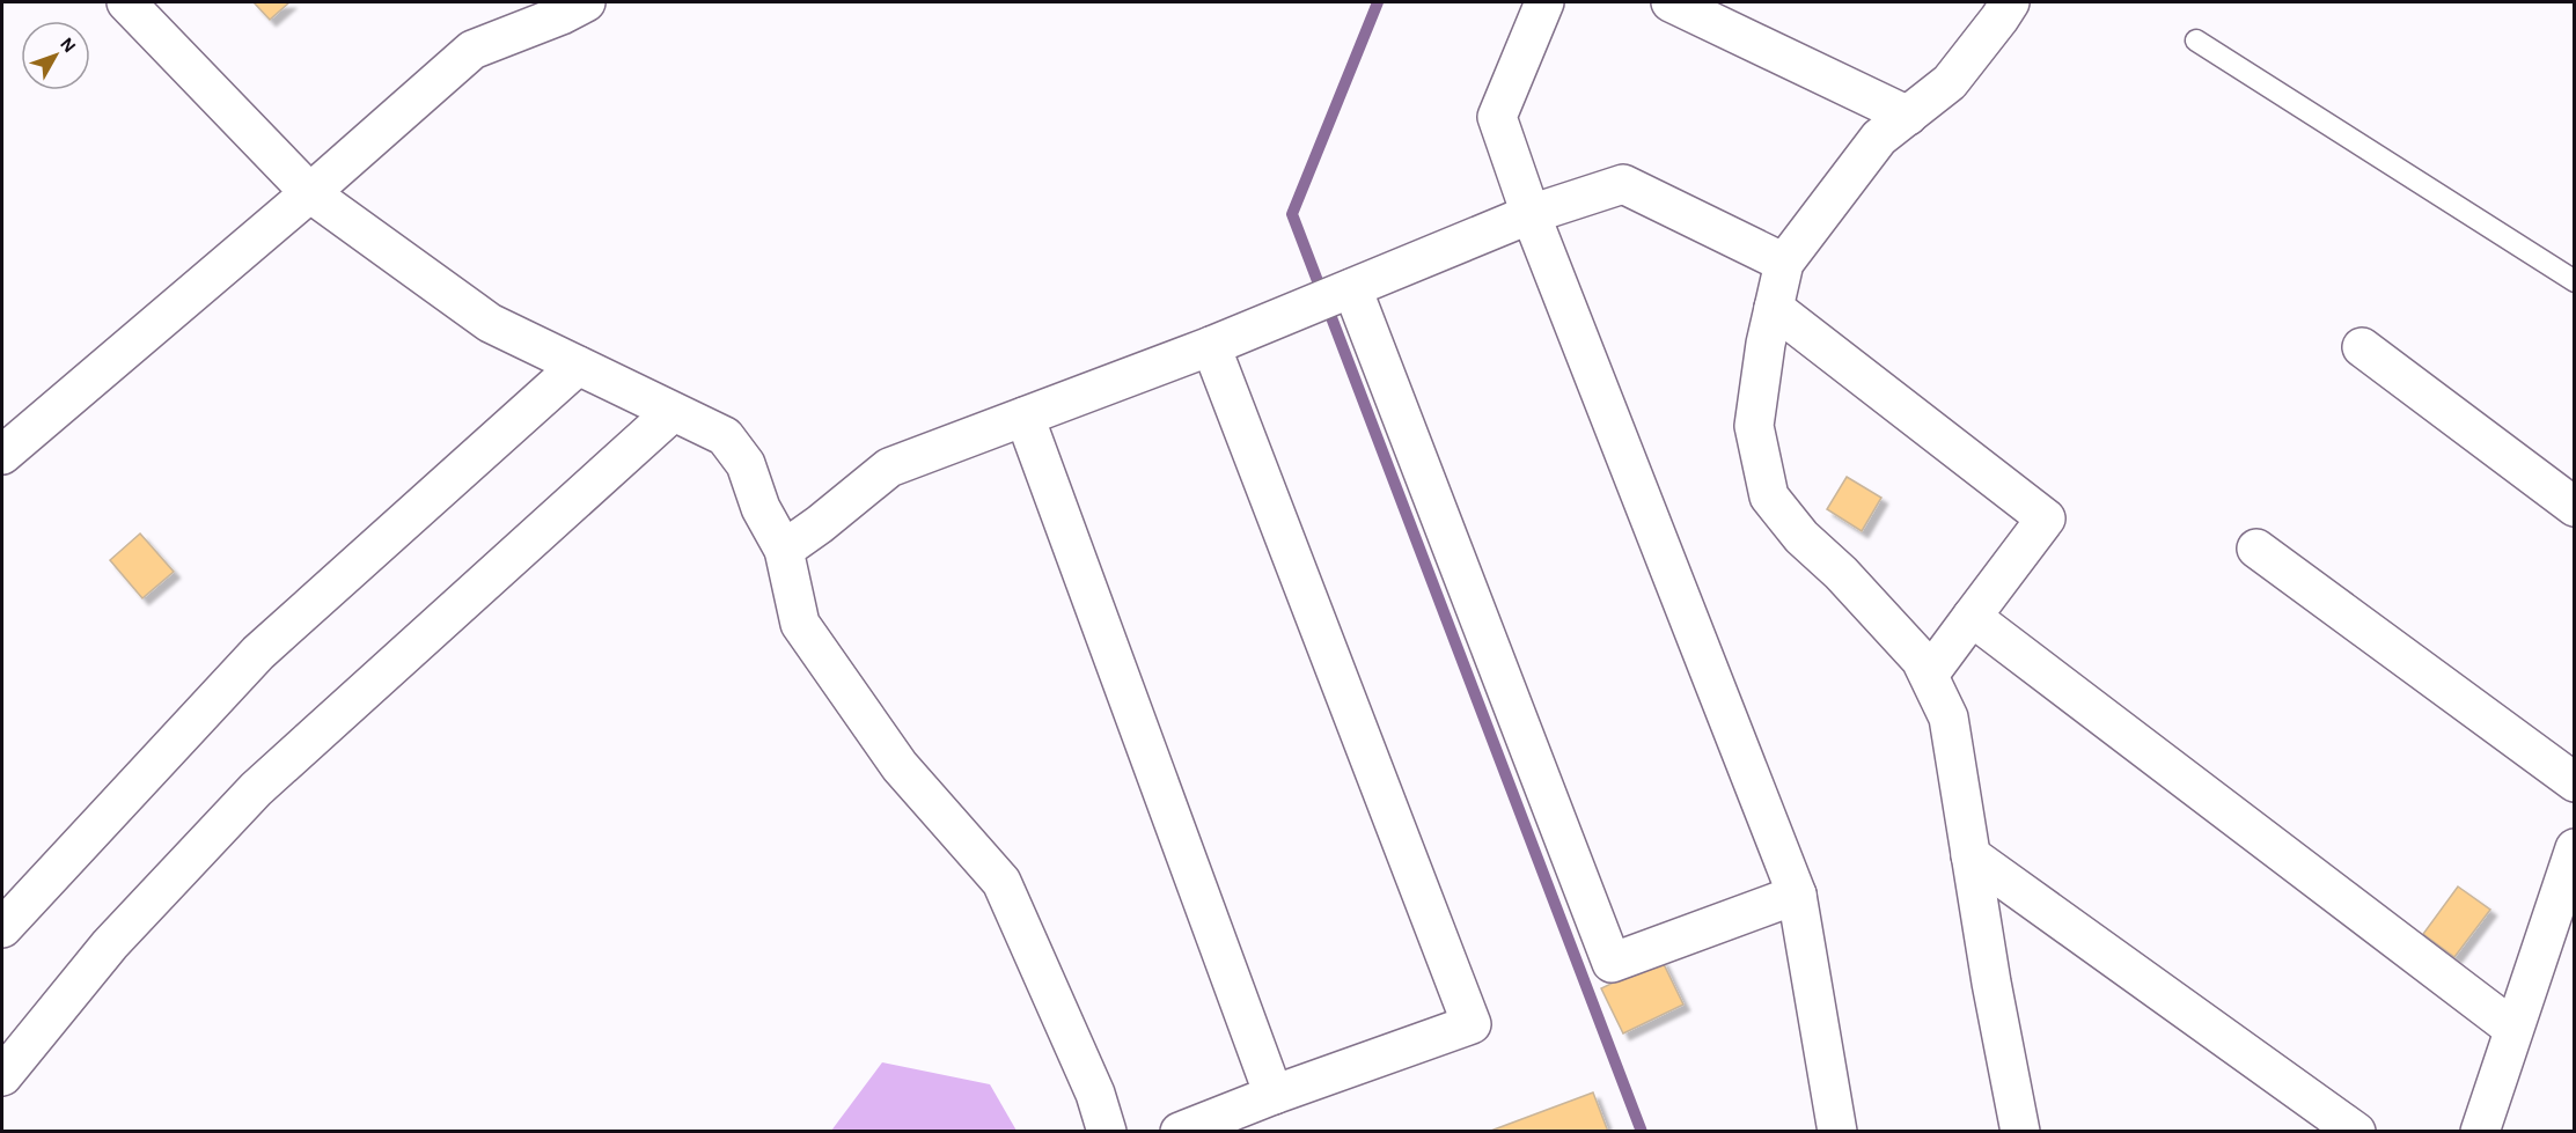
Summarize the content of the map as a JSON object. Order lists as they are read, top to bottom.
{
  "north": "top right"
}
